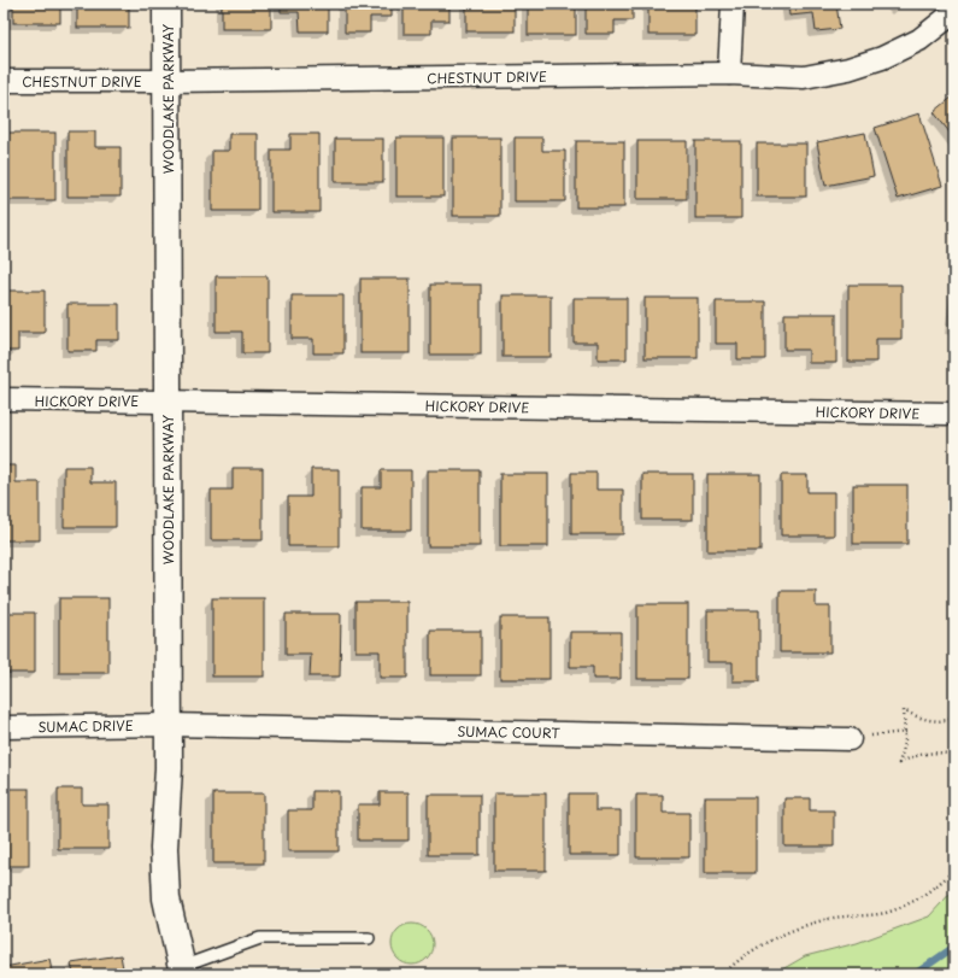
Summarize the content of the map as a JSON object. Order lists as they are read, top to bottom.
{
  "streets": {
    "street": [
      "CHESTNUT DRIVE",
      "WOODLAKE PARKWAY",
      "HICKORY DRIVE",
      "SUMAC DRIVE",
      "SUMAC COURT"
    ]
  },
  "crossings": [
    ["CHESTNUT DRIVE", "WOODLAKE PARKWAY"],
    ["WOODLAKE PARKWAY", "HICKORY DRIVE"],
    ["WOODLAKE PARKWAY", "SUMAC DRIVE"],
    ["WOODLAKE PARKWAY", "SUMAC COURT"],
    ["SUMAC DRIVE", "SUMAC COURT"]
  ]
}
